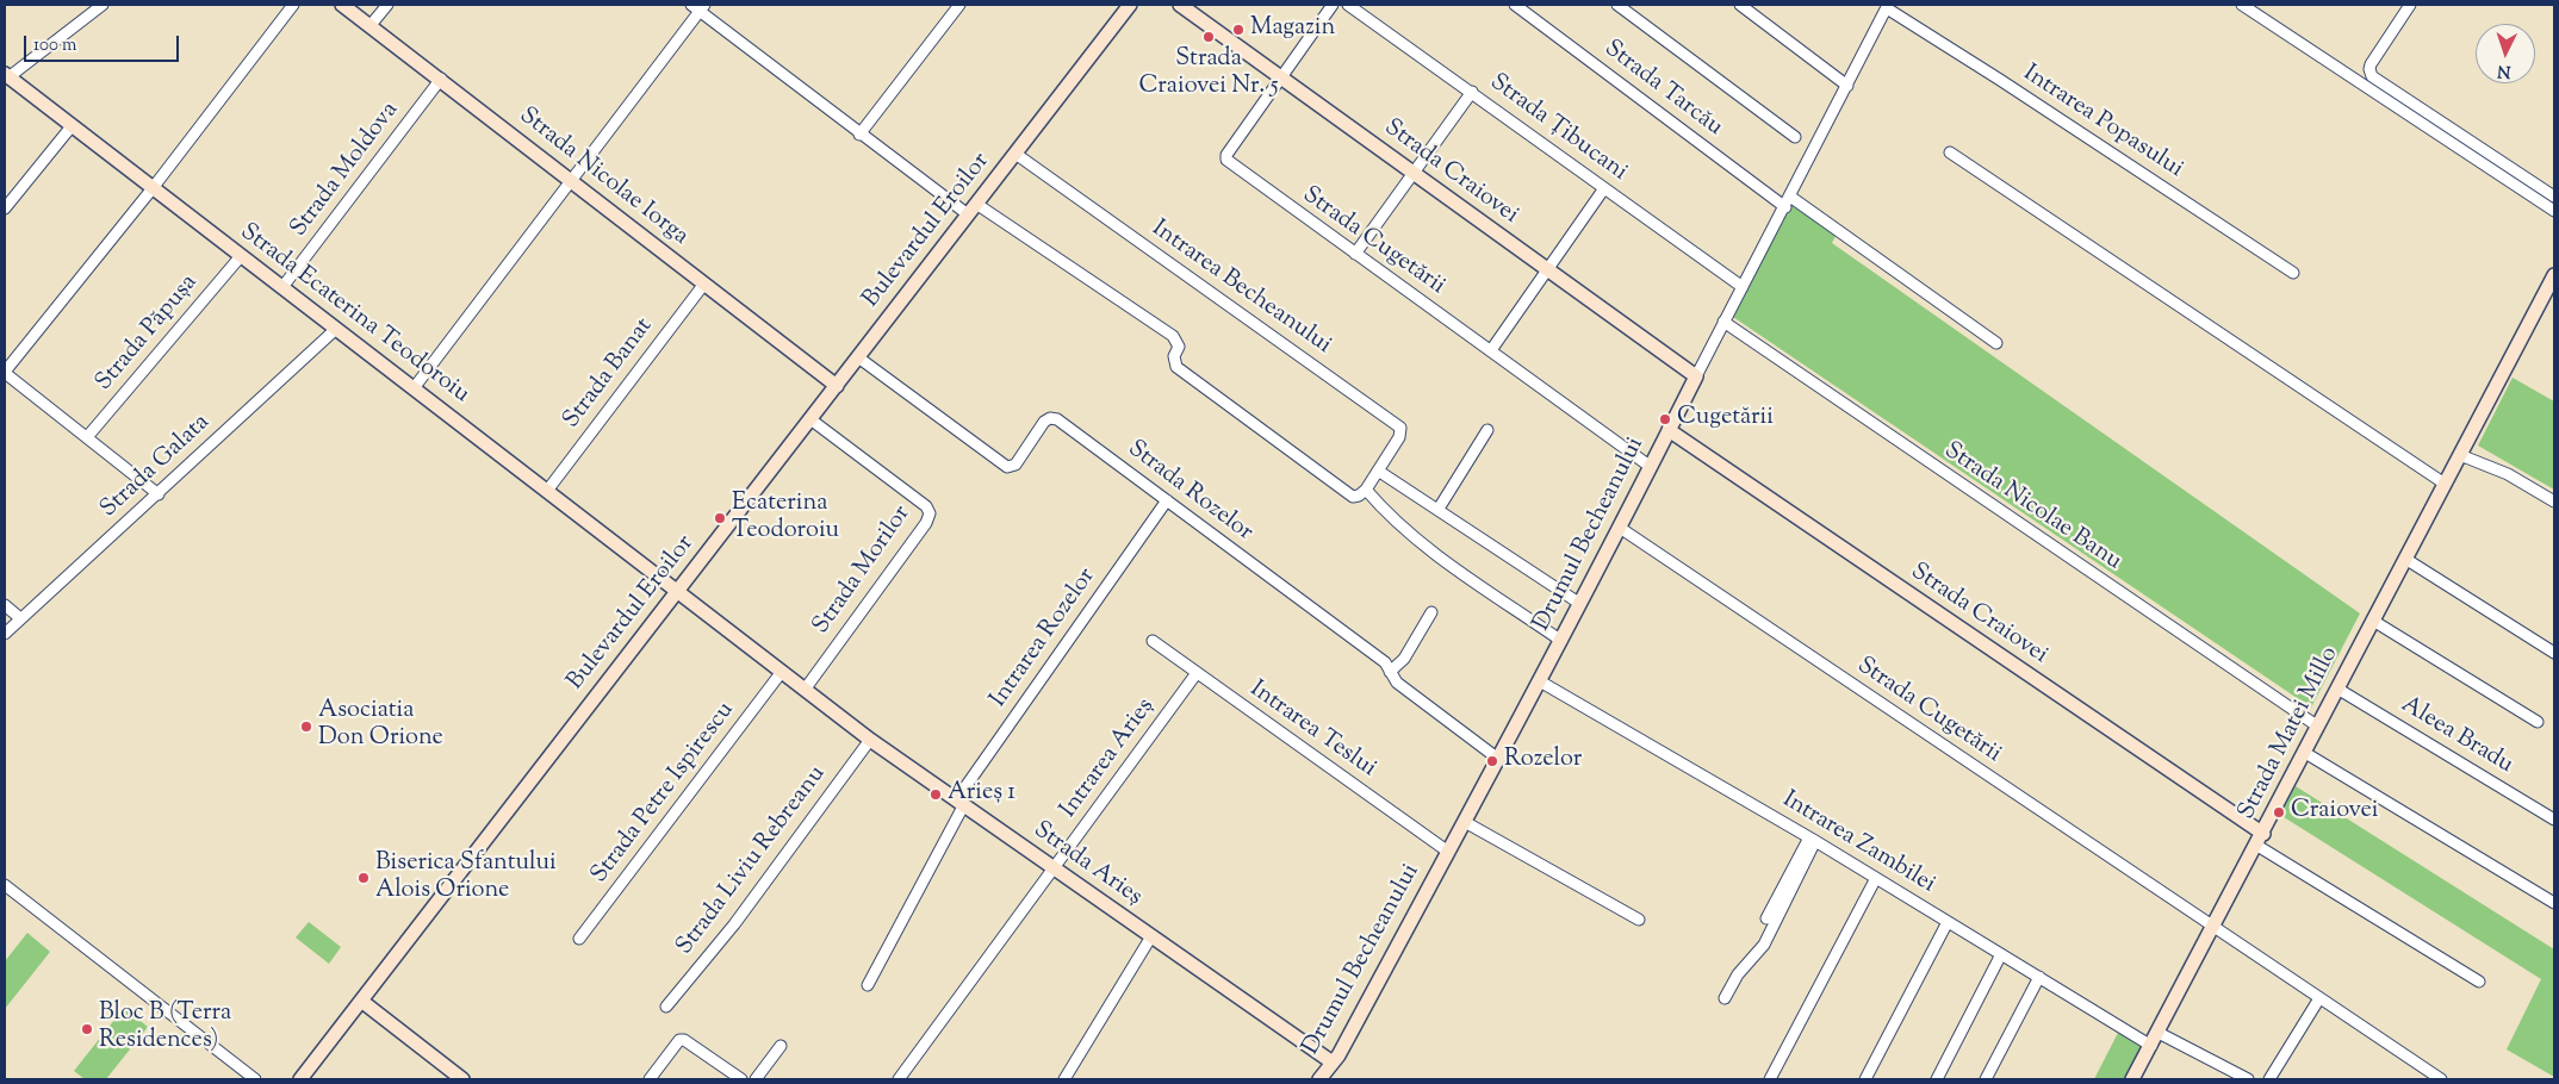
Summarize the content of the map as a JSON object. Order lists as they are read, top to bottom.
{
  "streets": {
    "street": [
      "Strada Tarcău",
      "Intrarea Popasului",
      "Strada Țibucani",
      "Strada Moldova",
      "Strada Craiovei",
      "Strada Nicolae Iorga",
      "Bulevardul Eroilor",
      "Strada Cugetării",
      "Intrarea Becheanului",
      "Strada Ecaterina Teodoroiu",
      "Strada Păpușa",
      "Strada Banat",
      "Strada Galata",
      "Strada Rozelor",
      "Strada Nicolae Banu",
      "Drumul Becheanului",
      "Strada Morilor",
      "Intrarea Rozelor",
      "Intrarea Teslui",
      "Strada Matei Millo",
      "Aleea Bradu",
      "Intrarea Arieș",
      "Strada Petre Ispirescu",
      "Intrarea Zambilei",
      "Strada Liviu Rebreanu",
      "Strada Arieș"
    ]
  },
  "crossings": [
    ["Strada Tarcău", "Drumul Becheanului"],
    ["Intrarea Popasului", "Drumul Becheanului"],
    ["Strada Țibucani", "Drumul Becheanului"],
    ["Strada Moldova", "Strada Nicolae Iorga"],
    ["Strada Moldova", "Strada Ecaterina Teodoroiu"],
    ["Strada Craiovei", "Strada Cugetării"],
    ["Strada Craiovei", "Drumul Becheanului"],
    ["Strada Craiovei", "Strada Matei Millo"],
    ["Strada Nicolae Iorga", "Bulevardul Eroilor"],
    ["Strada Nicolae Iorga", "Strada Banat"],
    ["Bulevardul Eroilor", "Intrarea Becheanului"],
    ["Bulevardul Eroilor", "Strada Ecaterina Teodoroiu"],
    ["Bulevardul Eroilor", "Strada Rozelor"],
    ["Bulevardul Eroilor", "Strada Morilor"],
    ["Bulevardul Eroilor", "Strada Arieș"],
    ["Strada Cugetării", "Drumul Becheanului"],
    ["Strada Cugetării", "Strada Matei Millo"],
    ["Strada Ecaterina Teodoroiu", "Strada Păpușa"],
    ["Strada Ecaterina Teodoroiu", "Strada Banat"],
    ["Strada Ecaterina Teodoroiu", "Strada Galata"],
    ["Strada Ecaterina Teodoroiu", "Strada Arieș"],
    ["Strada Rozelor", "Drumul Becheanului"],
    ["Strada Rozelor", "Intrarea Rozelor"],
    ["Strada Nicolae Banu", "Drumul Becheanului"],
    ["Strada Nicolae Banu", "Strada Matei Millo"],
    ["Drumul Becheanului", "Intrarea Teslui"],
    ["Drumul Becheanului", "Intrarea Zambilei"],
    ["Drumul Becheanului", "Strada Arieș"],
    ["Strada Morilor", "Strada Arieș"],
    ["Intrarea Rozelor", "Strada Arieș"],
    ["Intrarea Teslui", "Intrarea Arieș"],
    ["Strada Matei Millo", "Aleea Bradu"],
    ["Strada Matei Millo", "Intrarea Zambilei"],
    ["Intrarea Arieș", "Strada Arieș"],
    ["Strada Petre Ispirescu", "Strada Arieș"],
    ["Strada Liviu Rebreanu", "Strada Arieș"]
  ],
  "places": [
    "Magazin",
    "Strada Craiovei Nr. 5",
    "Cugetării",
    "Ecaterina Teodoroiu",
    "Asociatia Don Orione",
    "Rozelor",
    "Arieș 1",
    "Craiovei",
    "Biserica Sfantului Alois Orione",
    "Bloc B (Terra Residences)"
  ],
  "scale_bar": "100 m",
  "north": "bottom"
}
